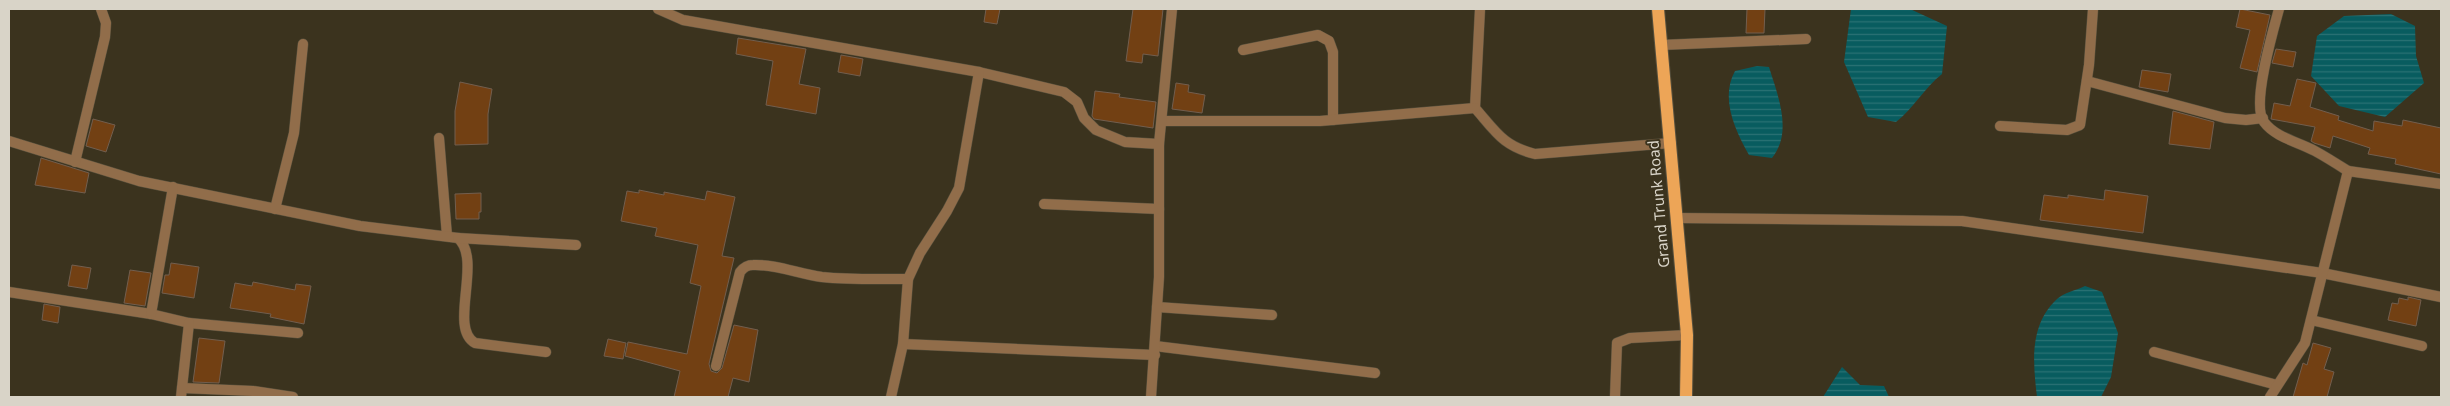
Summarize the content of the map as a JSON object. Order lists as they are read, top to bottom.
{
  "streets": {
    "main road": ["Grand Trunk Road"]
  }
}
